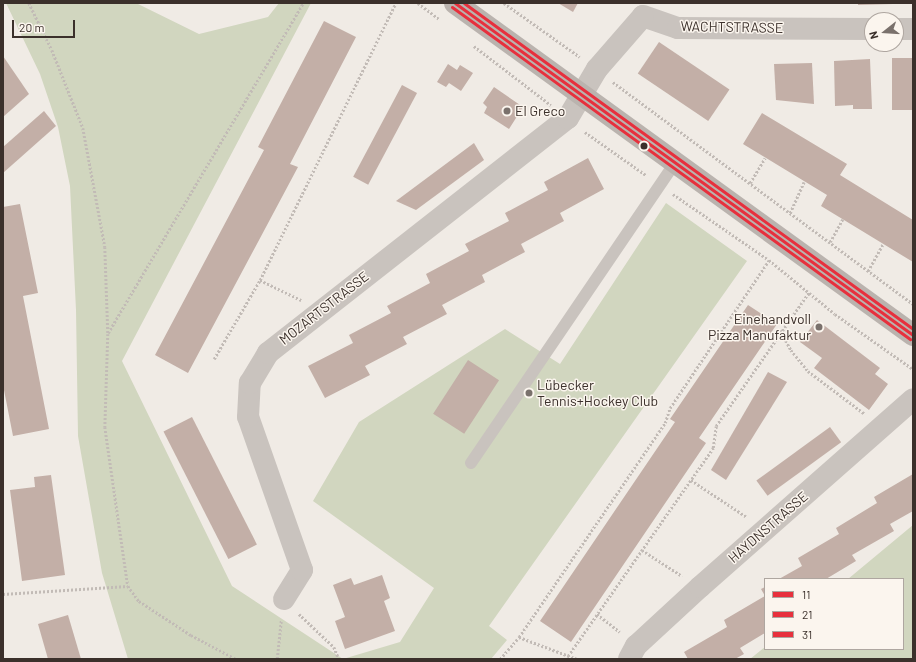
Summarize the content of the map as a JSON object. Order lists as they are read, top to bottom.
{
  "streets": {
    "street": ["WACHTSTRASSE", "MOZARTSTRASSE", "HAYDNSTRASSE"]
  },
  "crossings": [
    ["WACHTSTRASSE", "MOZARTSTRASSE"]
  ],
  "places": ["El Greco", "Einehandvoll Pizza Manufaktur", "Lübecker Tennis+Hockey Club"],
  "lines": ["transit line 11", "transit line 31", "transit line 21"],
  "legend": ["11", "21", "31"],
  "scale_bar": "20 m",
  "north": "left"
}
